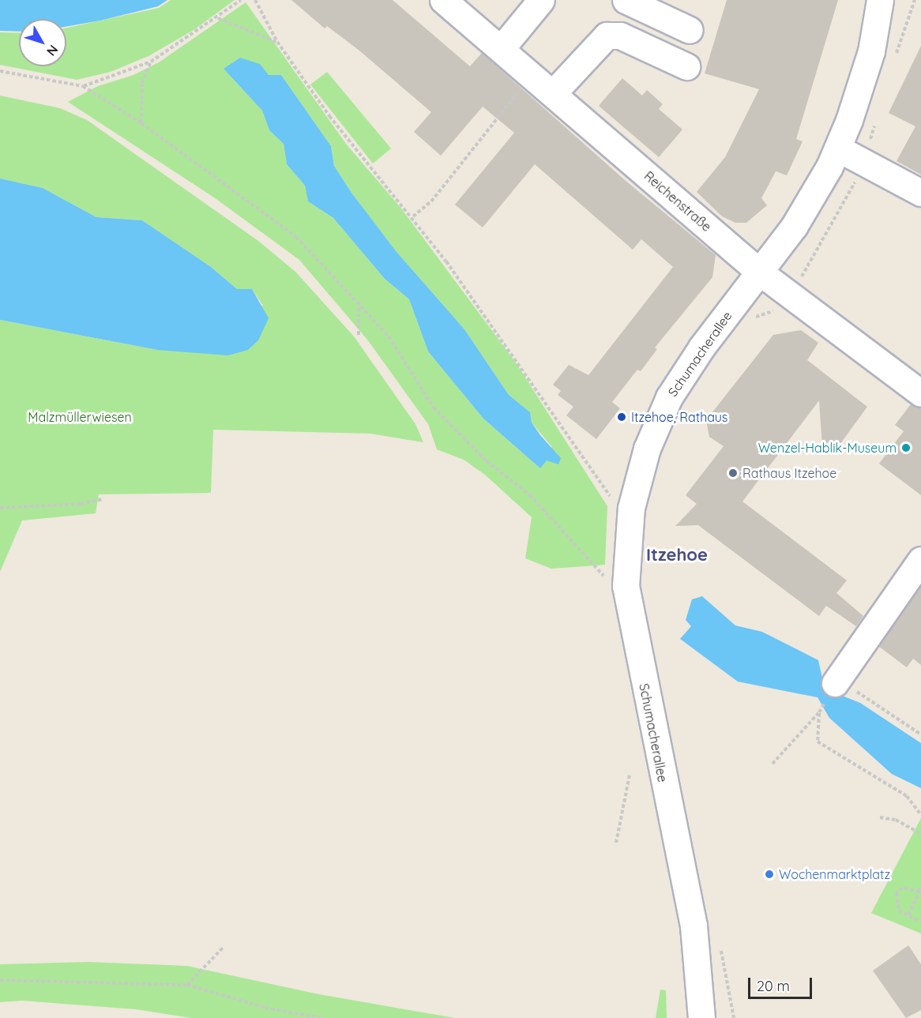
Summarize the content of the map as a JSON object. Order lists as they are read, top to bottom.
{
  "streets": {
    "street": ["Reichenstraße", "Schumacherallee"]
  },
  "crossings": [
    ["Reichenstraße", "Schumacherallee"]
  ],
  "districts": ["Itzehoe"],
  "parks": ["Malzmüllerwiesen"],
  "places": [
    "Itzehoe, Rathaus",
    "Wenzel-Hablik-Museum",
    "Rathaus Itzehoe",
    "Wochenmarktplatz"
  ],
  "scale_bar": "20 m",
  "north": "bottom right"
}
